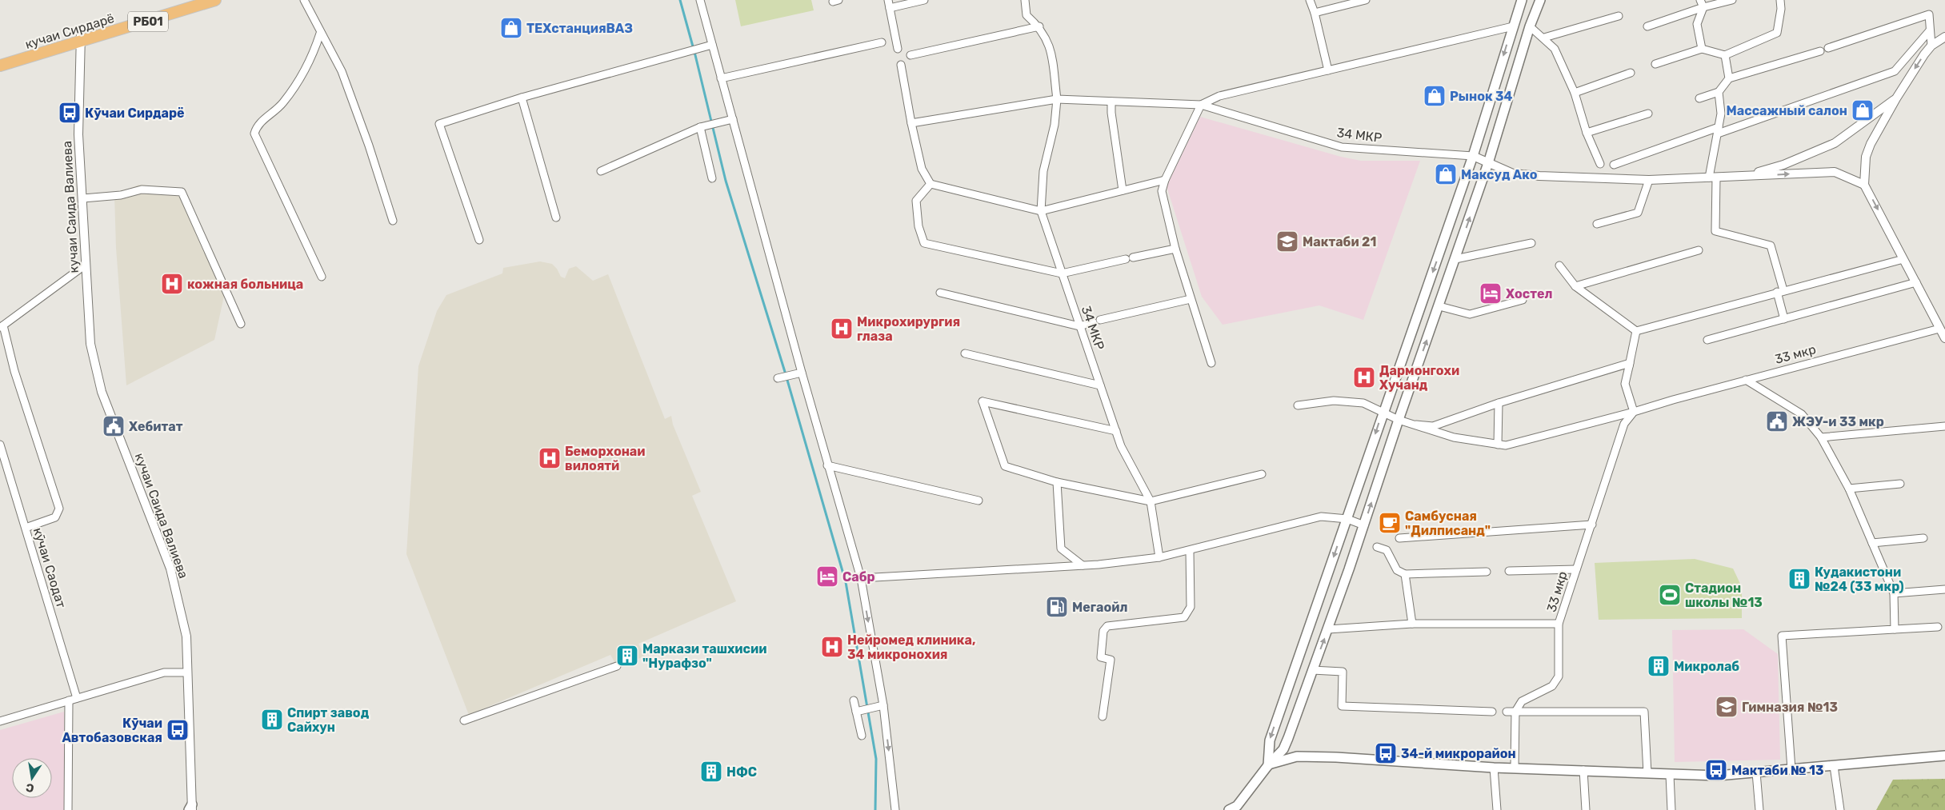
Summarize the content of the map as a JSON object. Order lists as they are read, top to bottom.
{
  "streets": {
    "highway": ["РБ01", "кучаи Сирдарё"],
    "street": [
      "34 МКР",
      "кучаи Саида Валиева",
      "33 мкр",
      "кӯчаи Саодат"
    ]
  },
  "crossings": [
    ["РБ01", "кучаи Сирдарё"],
    ["РБ01", "кучаи Саида Валиева"],
    ["кучаи Сирдарё", "кучаи Саида Валиева"]
  ],
  "places": {
    "shop": [
      "ТЕХстанцияВАЗ",
      "Рынок 34",
      "Массажный салон",
      "Максуд Ако"
    ],
    "bus stop": [
      "Кӯчаи Сирдарё",
      "Кӯчаи Автобазовская",
      "34-й микрорайон",
      "Мактаби № 13"
    ],
    "school or university": ["Мактаби 21", "Гимназия №13"],
    "hospital": [
      "кожная больница",
      "Микрохирургия глаза",
      "Дармонгохи Хучанд",
      "Беморхонаи вилоятй",
      "Нейромед клиника, 34 микронохия"
    ],
    "hotel": ["Хостел", "Сабр"],
    "public building": ["ЖЭУ-и 33 мкр", "Хебитат"],
    "cafe": ["Самбусная \"Дилписанд\""],
    "building": [
      "Кудакистони №24 (33 мкр)",
      "Маркази ташхисии \"Нурафзо\"",
      "Микролаб",
      "Спирт завод Сайхун",
      "НФС"
    ],
    "sports": ["Стадион школы №13"],
    "fuel station": ["Мегаойл"]
  },
  "north": "bottom"
}
